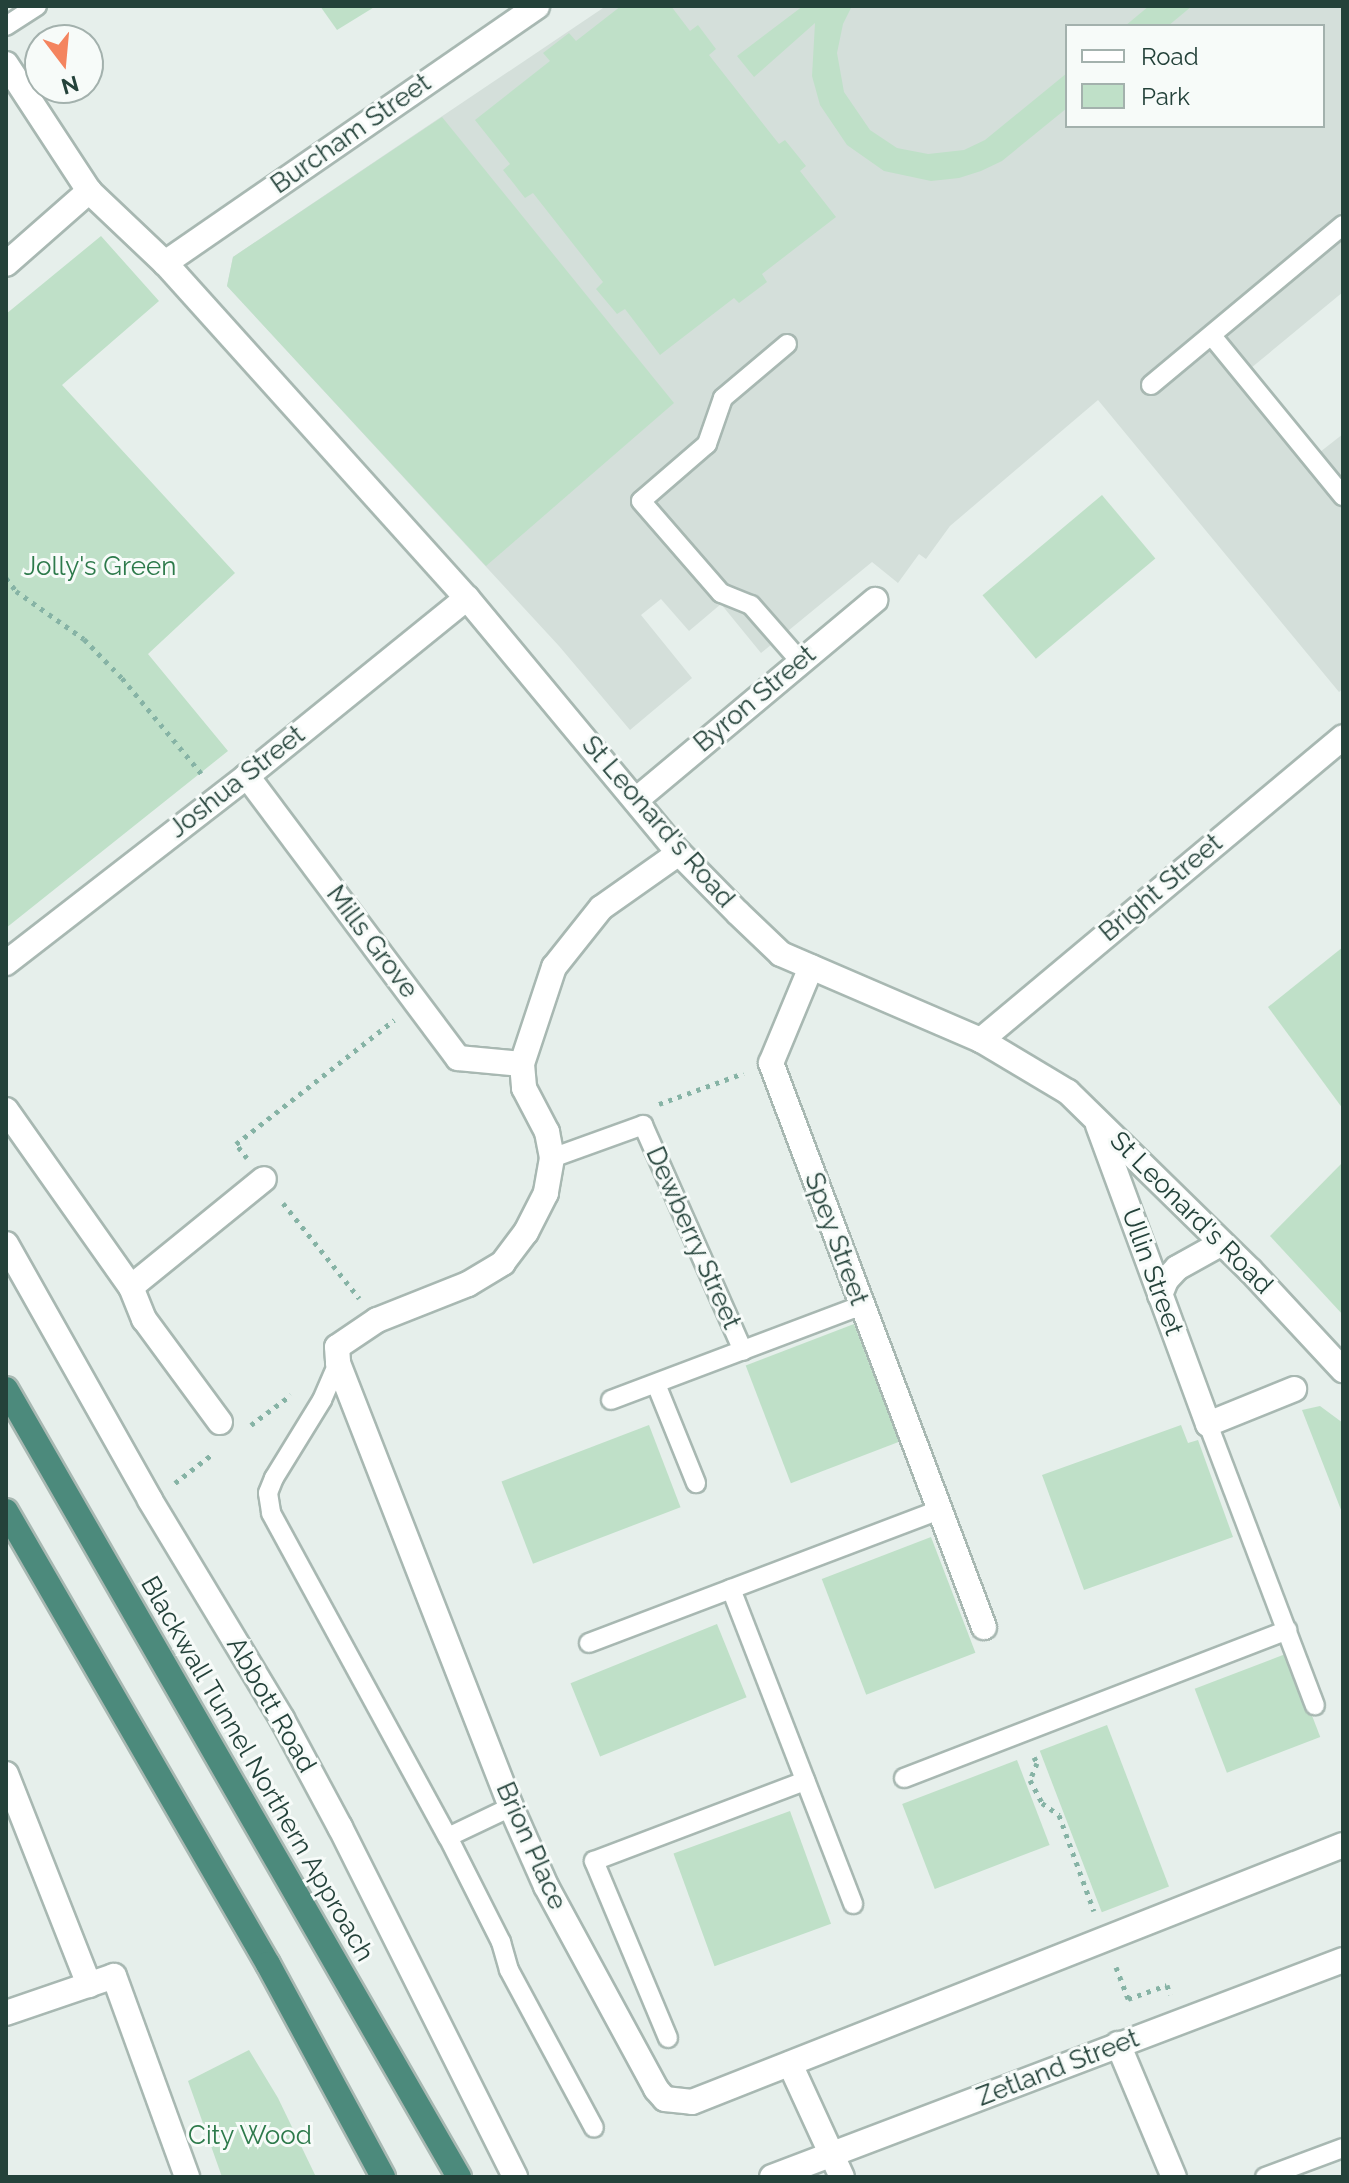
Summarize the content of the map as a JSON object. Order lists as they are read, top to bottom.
{
  "streets": {
    "highway": ["Blackwall Tunnel Northern Approach"],
    "street": [
      "Burcham Street",
      "Byron Street",
      "Joshua Street",
      "St Leonard's Road",
      "Bright Street",
      "Mills Grove",
      "Spey Street",
      "Ullin Street",
      "Abbott Road",
      "Brion Place",
      "Zetland Street"
    ],
    "lane": ["Dewberry Street"]
  },
  "crossings": [
    ["Burcham Street", "St Leonard's Road"],
    ["Byron Street", "St Leonard's Road"],
    ["Joshua Street", "St Leonard's Road"],
    ["Joshua Street", "Mills Grove"],
    ["St Leonard's Road", "Bright Street"],
    ["St Leonard's Road", "Ullin Street"],
    ["Dewberry Street", "Spey Street"]
  ],
  "parks": ["Jolly's Green", "City Wood"],
  "legend": ["Road", "Park"],
  "north": "bottom"
}
